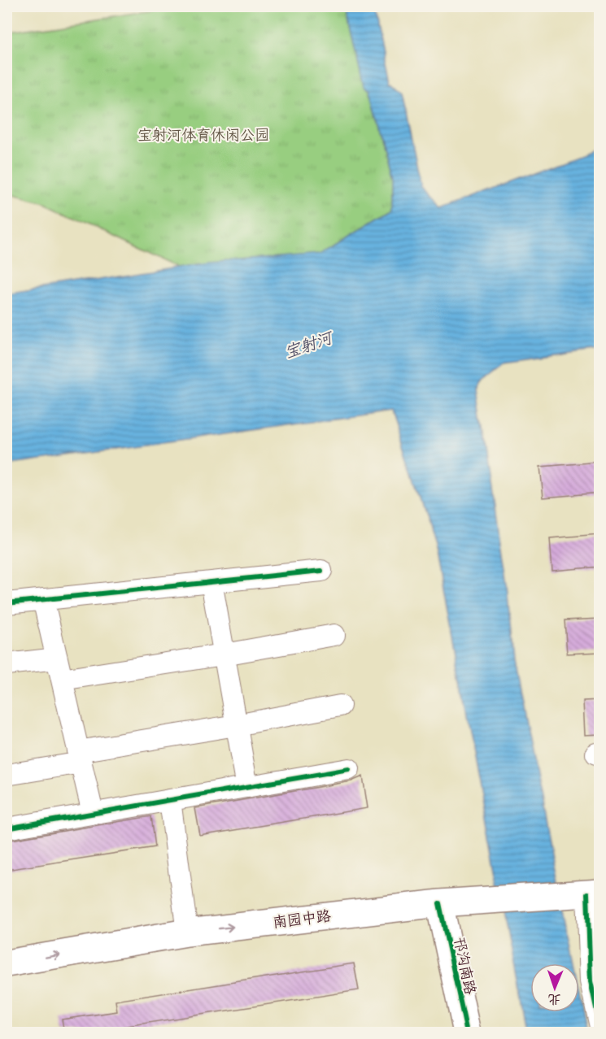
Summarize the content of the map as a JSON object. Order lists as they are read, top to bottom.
{
  "streets": {
    "main road": ["南园中路", "邗沟南路"]
  },
  "crossings": [
    ["南园中路", "邗沟南路"]
  ],
  "water": ["宝射河"],
  "parks": ["宝射河体育休闲公园"],
  "north": "bottom"
}
